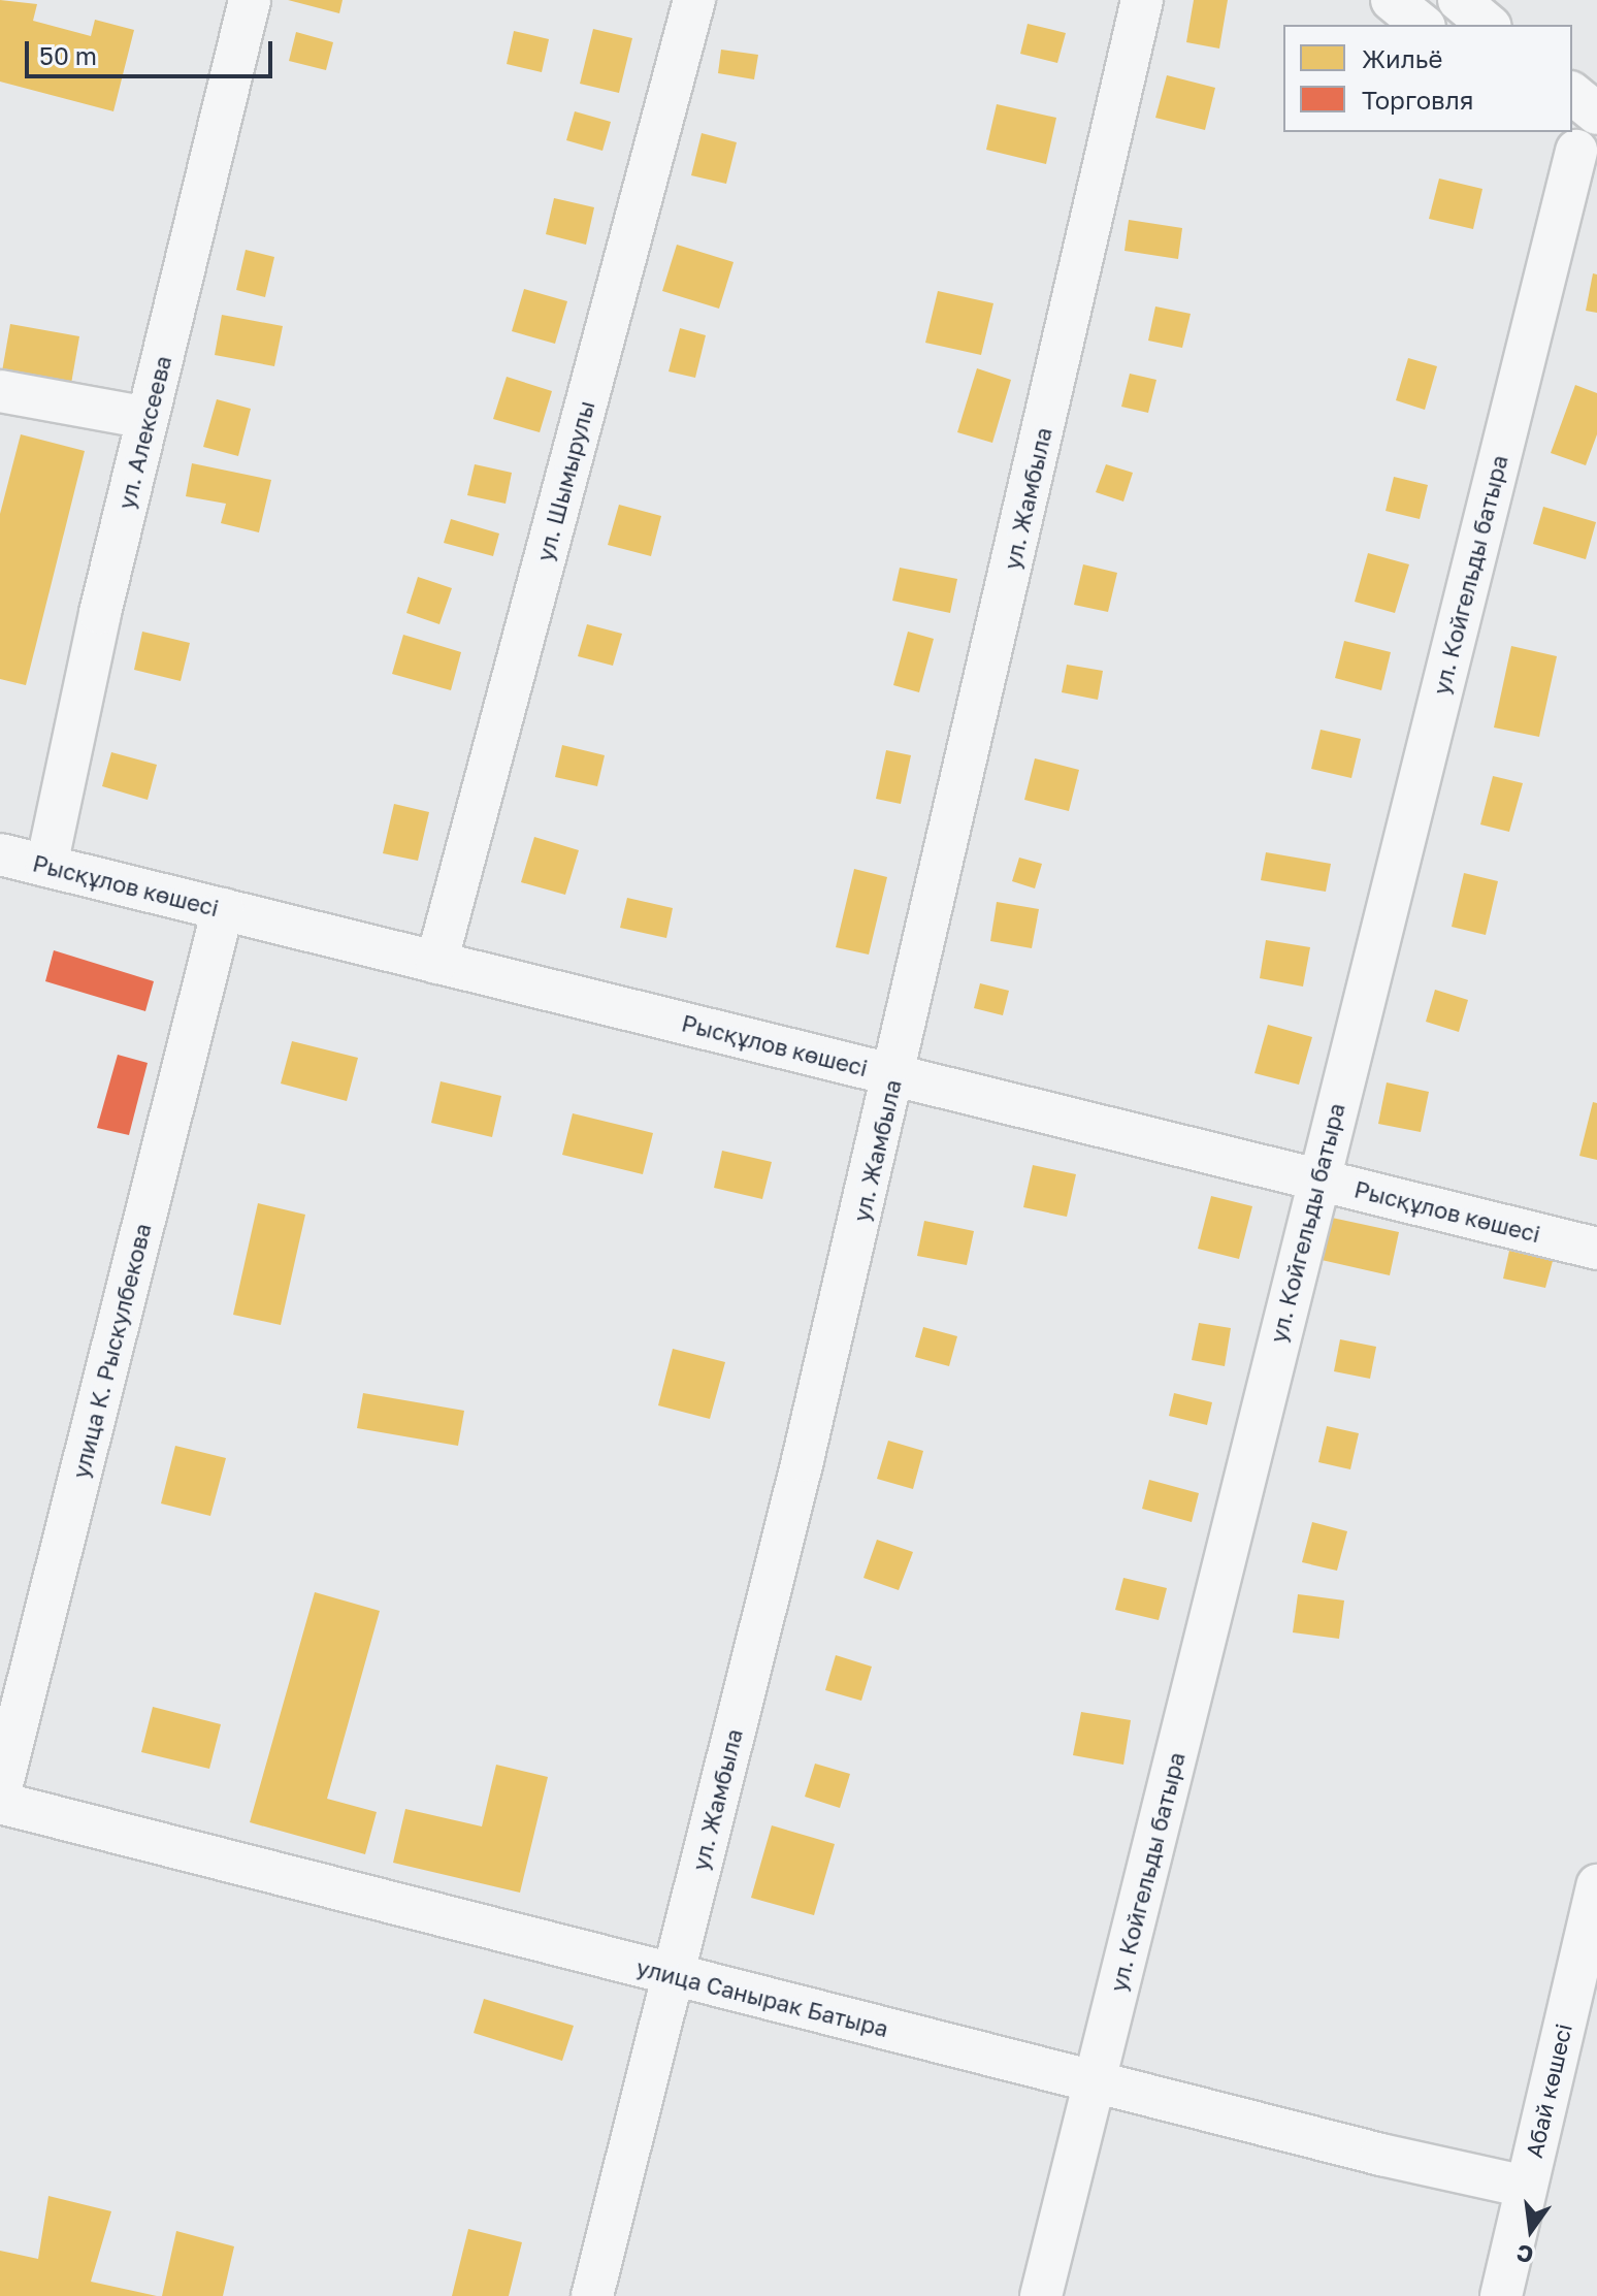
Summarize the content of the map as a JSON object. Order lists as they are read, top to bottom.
{
  "streets": {
    "street": [
      "ул. Алексеева",
      "ул. Шымырулы",
      "ул. Жамбыла",
      "ул. Койгельды батыра",
      "Рысқұлов көшесі",
      "улица К. Рыскулбекова",
      "улица Санырак Батыра",
      "Абай көшесі"
    ]
  },
  "crossings": [
    ["ул. Алексеева", "Рысқұлов көшесі"],
    ["ул. Шымырулы", "Рысқұлов көшесі"],
    ["ул. Жамбыла", "Рысқұлов көшесі"],
    ["ул. Жамбыла", "улица Санырак Батыра"],
    ["ул. Койгельды батыра", "Рысқұлов көшесі"],
    ["ул. Койгельды батыра", "улица Санырак Батыра"],
    ["Рысқұлов көшесі", "улица К. Рыскулбекова"],
    ["улица Санырак Батыра", "Абай көшесі"]
  ],
  "legend": ["Жильё", "Торговля"],
  "scale_bar": "50 m",
  "north": "bottom"
}
